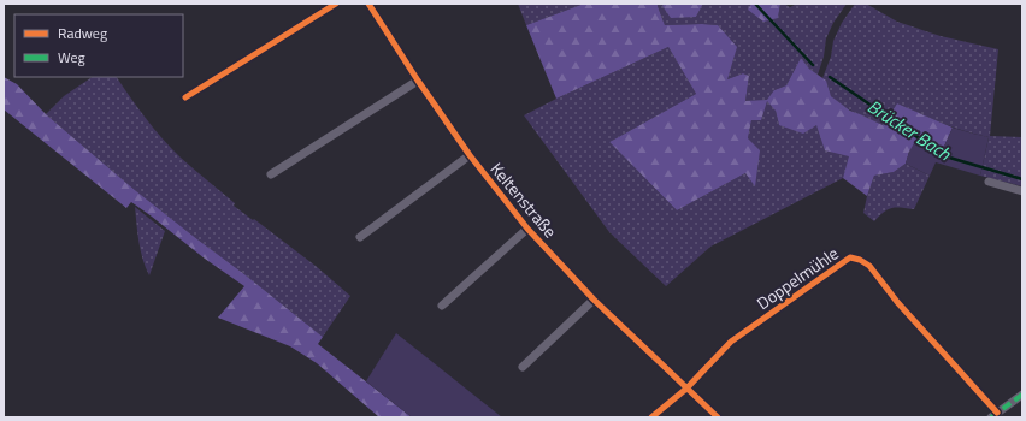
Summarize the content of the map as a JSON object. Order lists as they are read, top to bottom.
{
  "streets": {
    "street": ["Keltenstraße", "Doppelmühle"]
  },
  "crossings": [
    ["Keltenstraße", "Doppelmühle"]
  ],
  "water": ["Brücker Bach"],
  "legend": ["Radweg", "Weg"]
}
